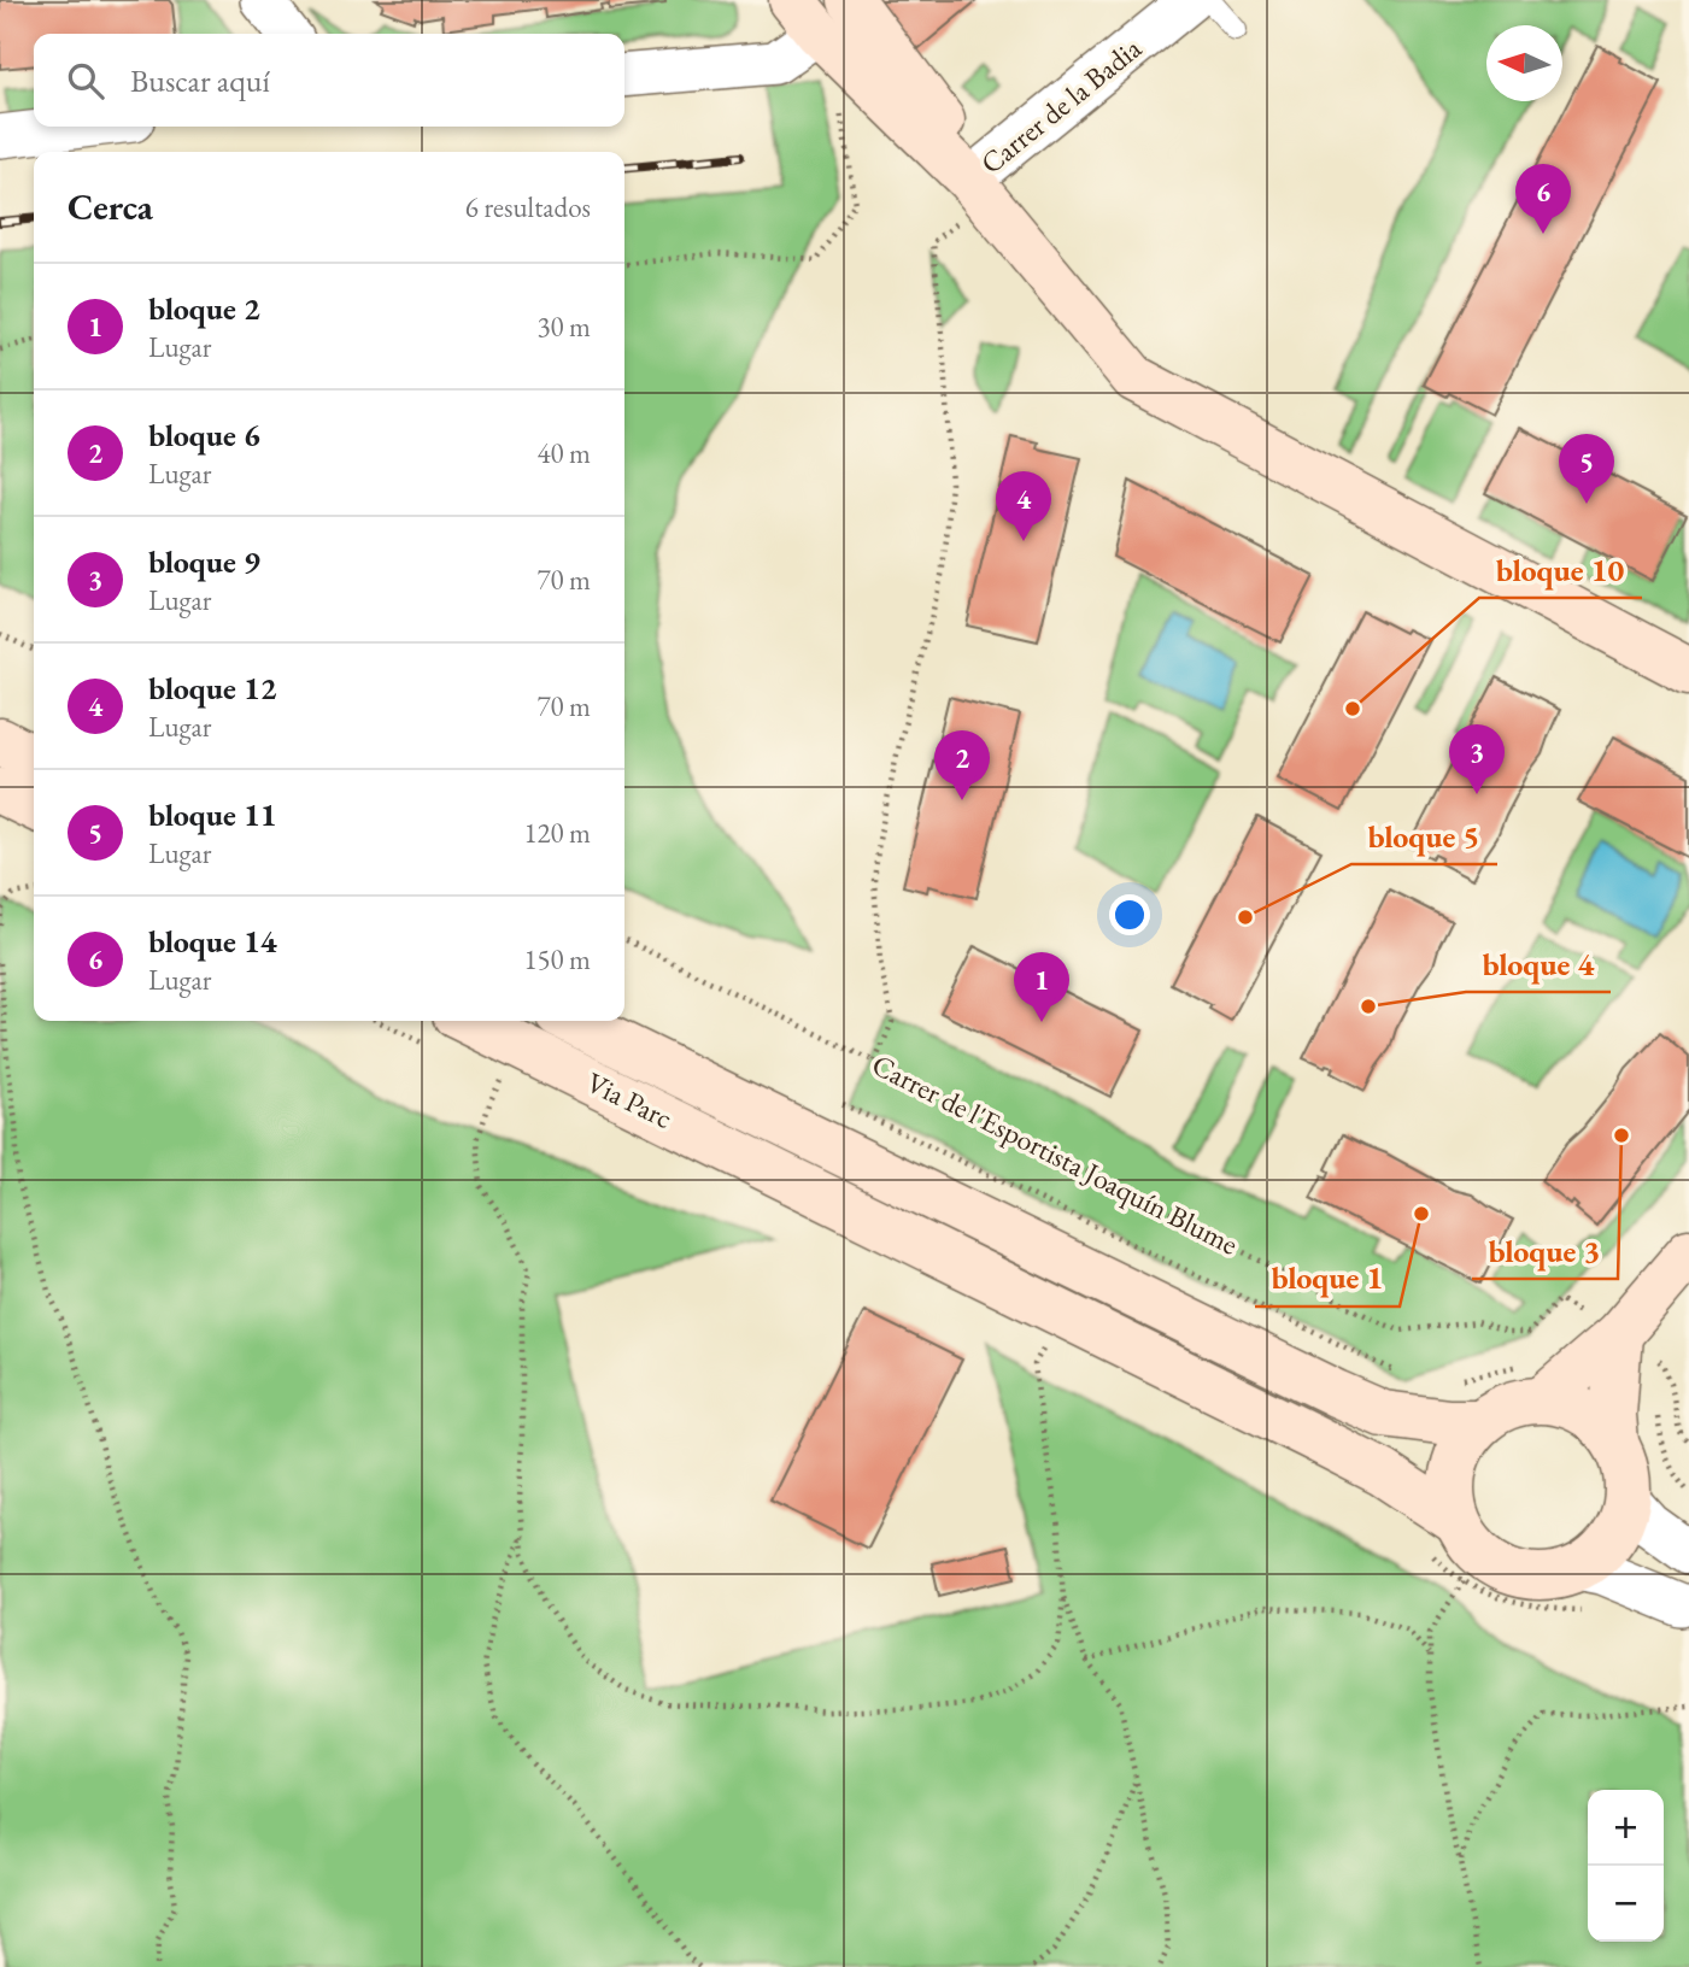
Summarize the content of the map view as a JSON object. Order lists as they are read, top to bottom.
{
  "streets": {
    "main road": ["Via Parc"],
    "street": ["Carrer de la Badia"],
    "path": ["Carrer de l'Esportista Joaquín Blume"]
  },
  "places": [
    "bloque 10",
    "bloque 5",
    "bloque 4",
    "bloque 3",
    "bloque 1"
  ],
  "north": "left",
  "page": {
    "search": "Buscar aquí",
    "heading": ["Cerca", "6 resultados"],
    "pins": [
      "6",
      "5",
      "4",
      "3",
      "2",
      "1"
    ],
    "list": [
      {
        "mark": "1",
        "name": "bloque 2",
        "note": "Lugar",
        "value": "30 m"
      },
      {
        "mark": "2",
        "name": "bloque 6",
        "note": "Lugar",
        "value": "40 m"
      },
      {
        "mark": "3",
        "name": "bloque 9",
        "note": "Lugar",
        "value": "70 m"
      },
      {
        "mark": "4",
        "name": "bloque 12",
        "note": "Lugar",
        "value": "70 m"
      },
      {
        "mark": "5",
        "name": "bloque 11",
        "note": "Lugar",
        "value": "120 m"
      },
      {
        "mark": "6",
        "name": "bloque 14",
        "note": "Lugar",
        "value": "150 m"
      }
    ],
    "map_buttons": ["+", "−"]
  }
}
